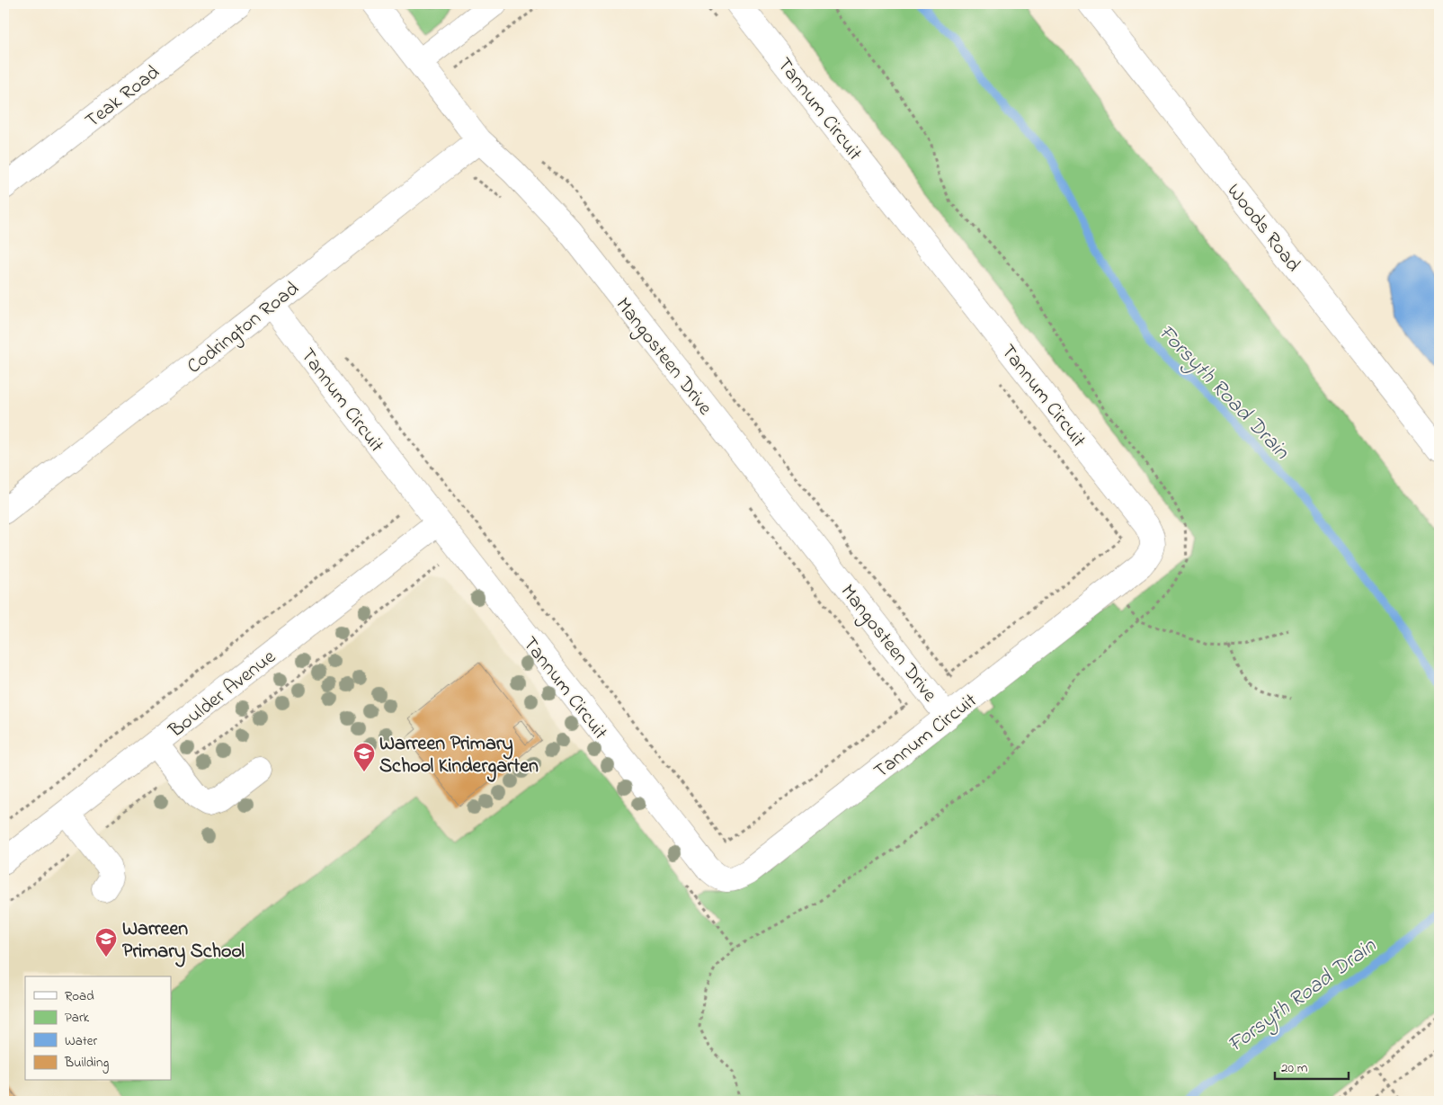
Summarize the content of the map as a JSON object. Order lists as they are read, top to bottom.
{
  "streets": {
    "street": [
      "Teak Road",
      "Tannum Circuit",
      "Woods Road",
      "Codrington Road",
      "Mangosteen Drive",
      "Boulder Avenue"
    ]
  },
  "crossings": [
    ["Tannum Circuit", "Codrington Road"],
    ["Tannum Circuit", "Mangosteen Drive"],
    ["Tannum Circuit", "Boulder Avenue"],
    ["Codrington Road", "Mangosteen Drive"]
  ],
  "water": ["Forsyth Road Drain"],
  "places": {
    "school or university": ["Warreen Primary School Kindergarten", "Warreen Primary School"]
  },
  "legend": [
    "Road",
    "Park",
    "Water",
    "Building"
  ],
  "scale_bar": "20 m"
}
